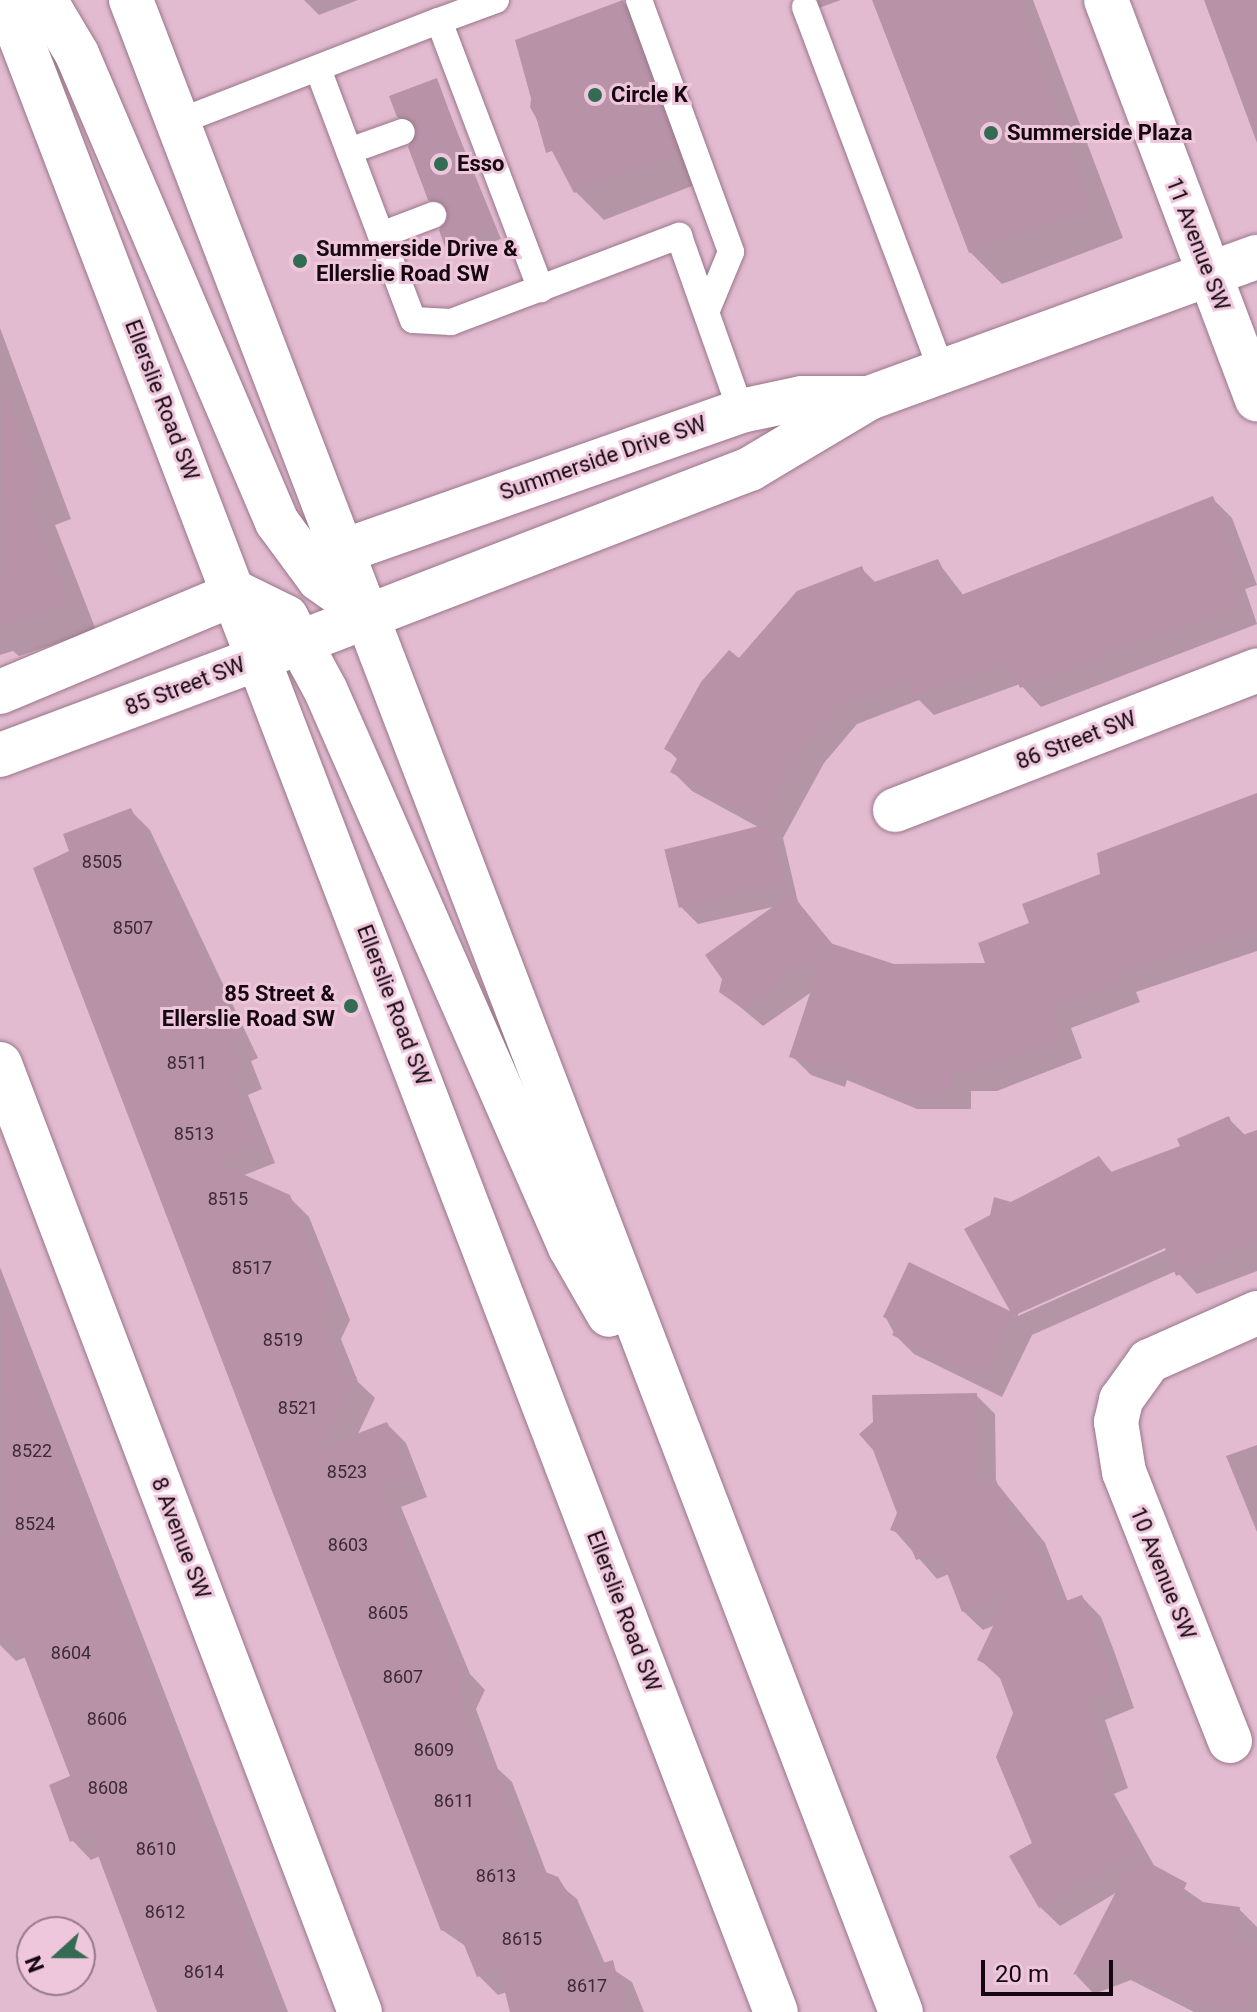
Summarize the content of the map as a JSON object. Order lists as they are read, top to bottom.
{
  "streets": {
    "main road": [
      "11 Avenue SW",
      "Ellerslie Road SW",
      "Summerside Drive SW",
      "85 Street SW",
      "86 Street SW",
      "8 Avenue SW",
      "10 Avenue SW"
    ]
  },
  "crossings": [
    ["11 Avenue SW", "Summerside Drive SW"],
    ["Ellerslie Road SW", "85 Street SW"],
    ["Summerside Drive SW", "85 Street SW"]
  ],
  "places": [
    "Circle K",
    "Summerside Plaza",
    "Esso",
    "Summerside Drive & Ellerslie Road SW",
    "85 Street & Ellerslie Road SW"
  ],
  "house_numbers": [
    "8505",
    "8507",
    "8511",
    "8513",
    "8515",
    "8517",
    "8519",
    "8521",
    "8522",
    "8523",
    "8524",
    "8603",
    "8605",
    "8604",
    "8607",
    "8606",
    "8609",
    "8608",
    "8611",
    "8610",
    "8613",
    "8612",
    "8615",
    "8614",
    "8617"
  ],
  "scale_bar": "20 m",
  "north": "left"
}
